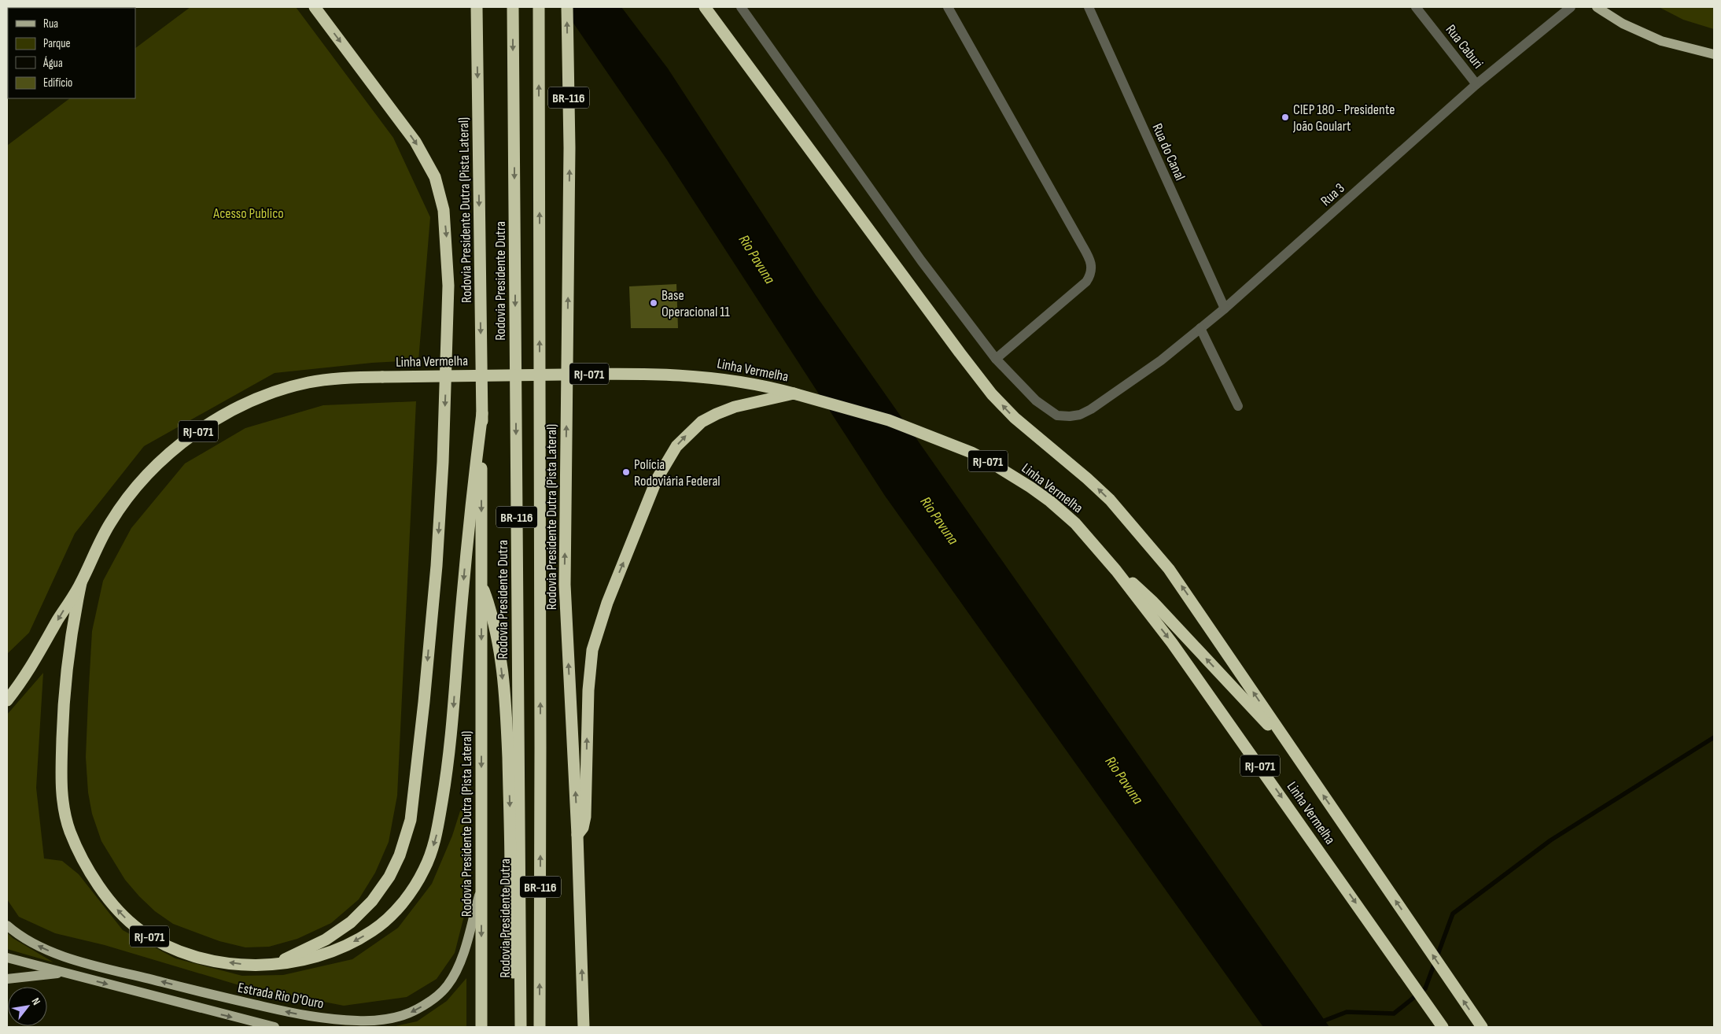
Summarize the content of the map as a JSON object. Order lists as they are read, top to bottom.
{
  "streets": {
    "highway": [
      "BR-116",
      "Rodovia Presidente Dutra (Pista Lateral)",
      "Rodovia Presidente Dutra",
      "Linha Vermelha",
      "RJ-071"
    ],
    "main road": ["Estrada Rio D'Ouro"],
    "street": ["Rua Caburi", "Rua do Canal", "Rua 3"]
  },
  "crossings": [
    ["Rua Caburi", "Rua 3"],
    ["Rua do Canal", "Rua 3"],
    ["Rodovia Presidente Dutra (Pista Lateral)", "RJ-071"],
    ["Rodovia Presidente Dutra (Pista Lateral)", "Estrada Rio D'Ouro"],
    ["Linha Vermelha", "RJ-071"]
  ],
  "water": ["Rio Pavuna"],
  "parks": ["Acesso Publico"],
  "places": ["CIEP 180 - Presidente João Goulart", "Base Operacional 11", "Polícia Rodoviária Federal"],
  "legend": [
    "Rua",
    "Parque",
    "Água",
    "Edifício"
  ],
  "north": "top right"
}
